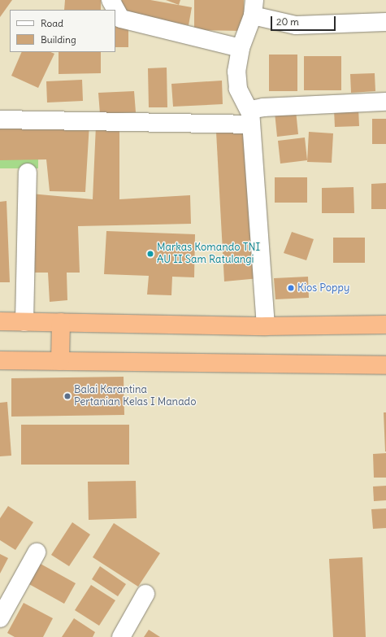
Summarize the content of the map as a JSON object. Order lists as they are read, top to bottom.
{
  "places": ["Markas Komando TNI AU II Sam Ratulangi", "Kios Poppy", "Balai Karantina Pertanian Kelas I Manado"],
  "legend": ["Road", "Building"],
  "scale_bar": "20 m"
}
